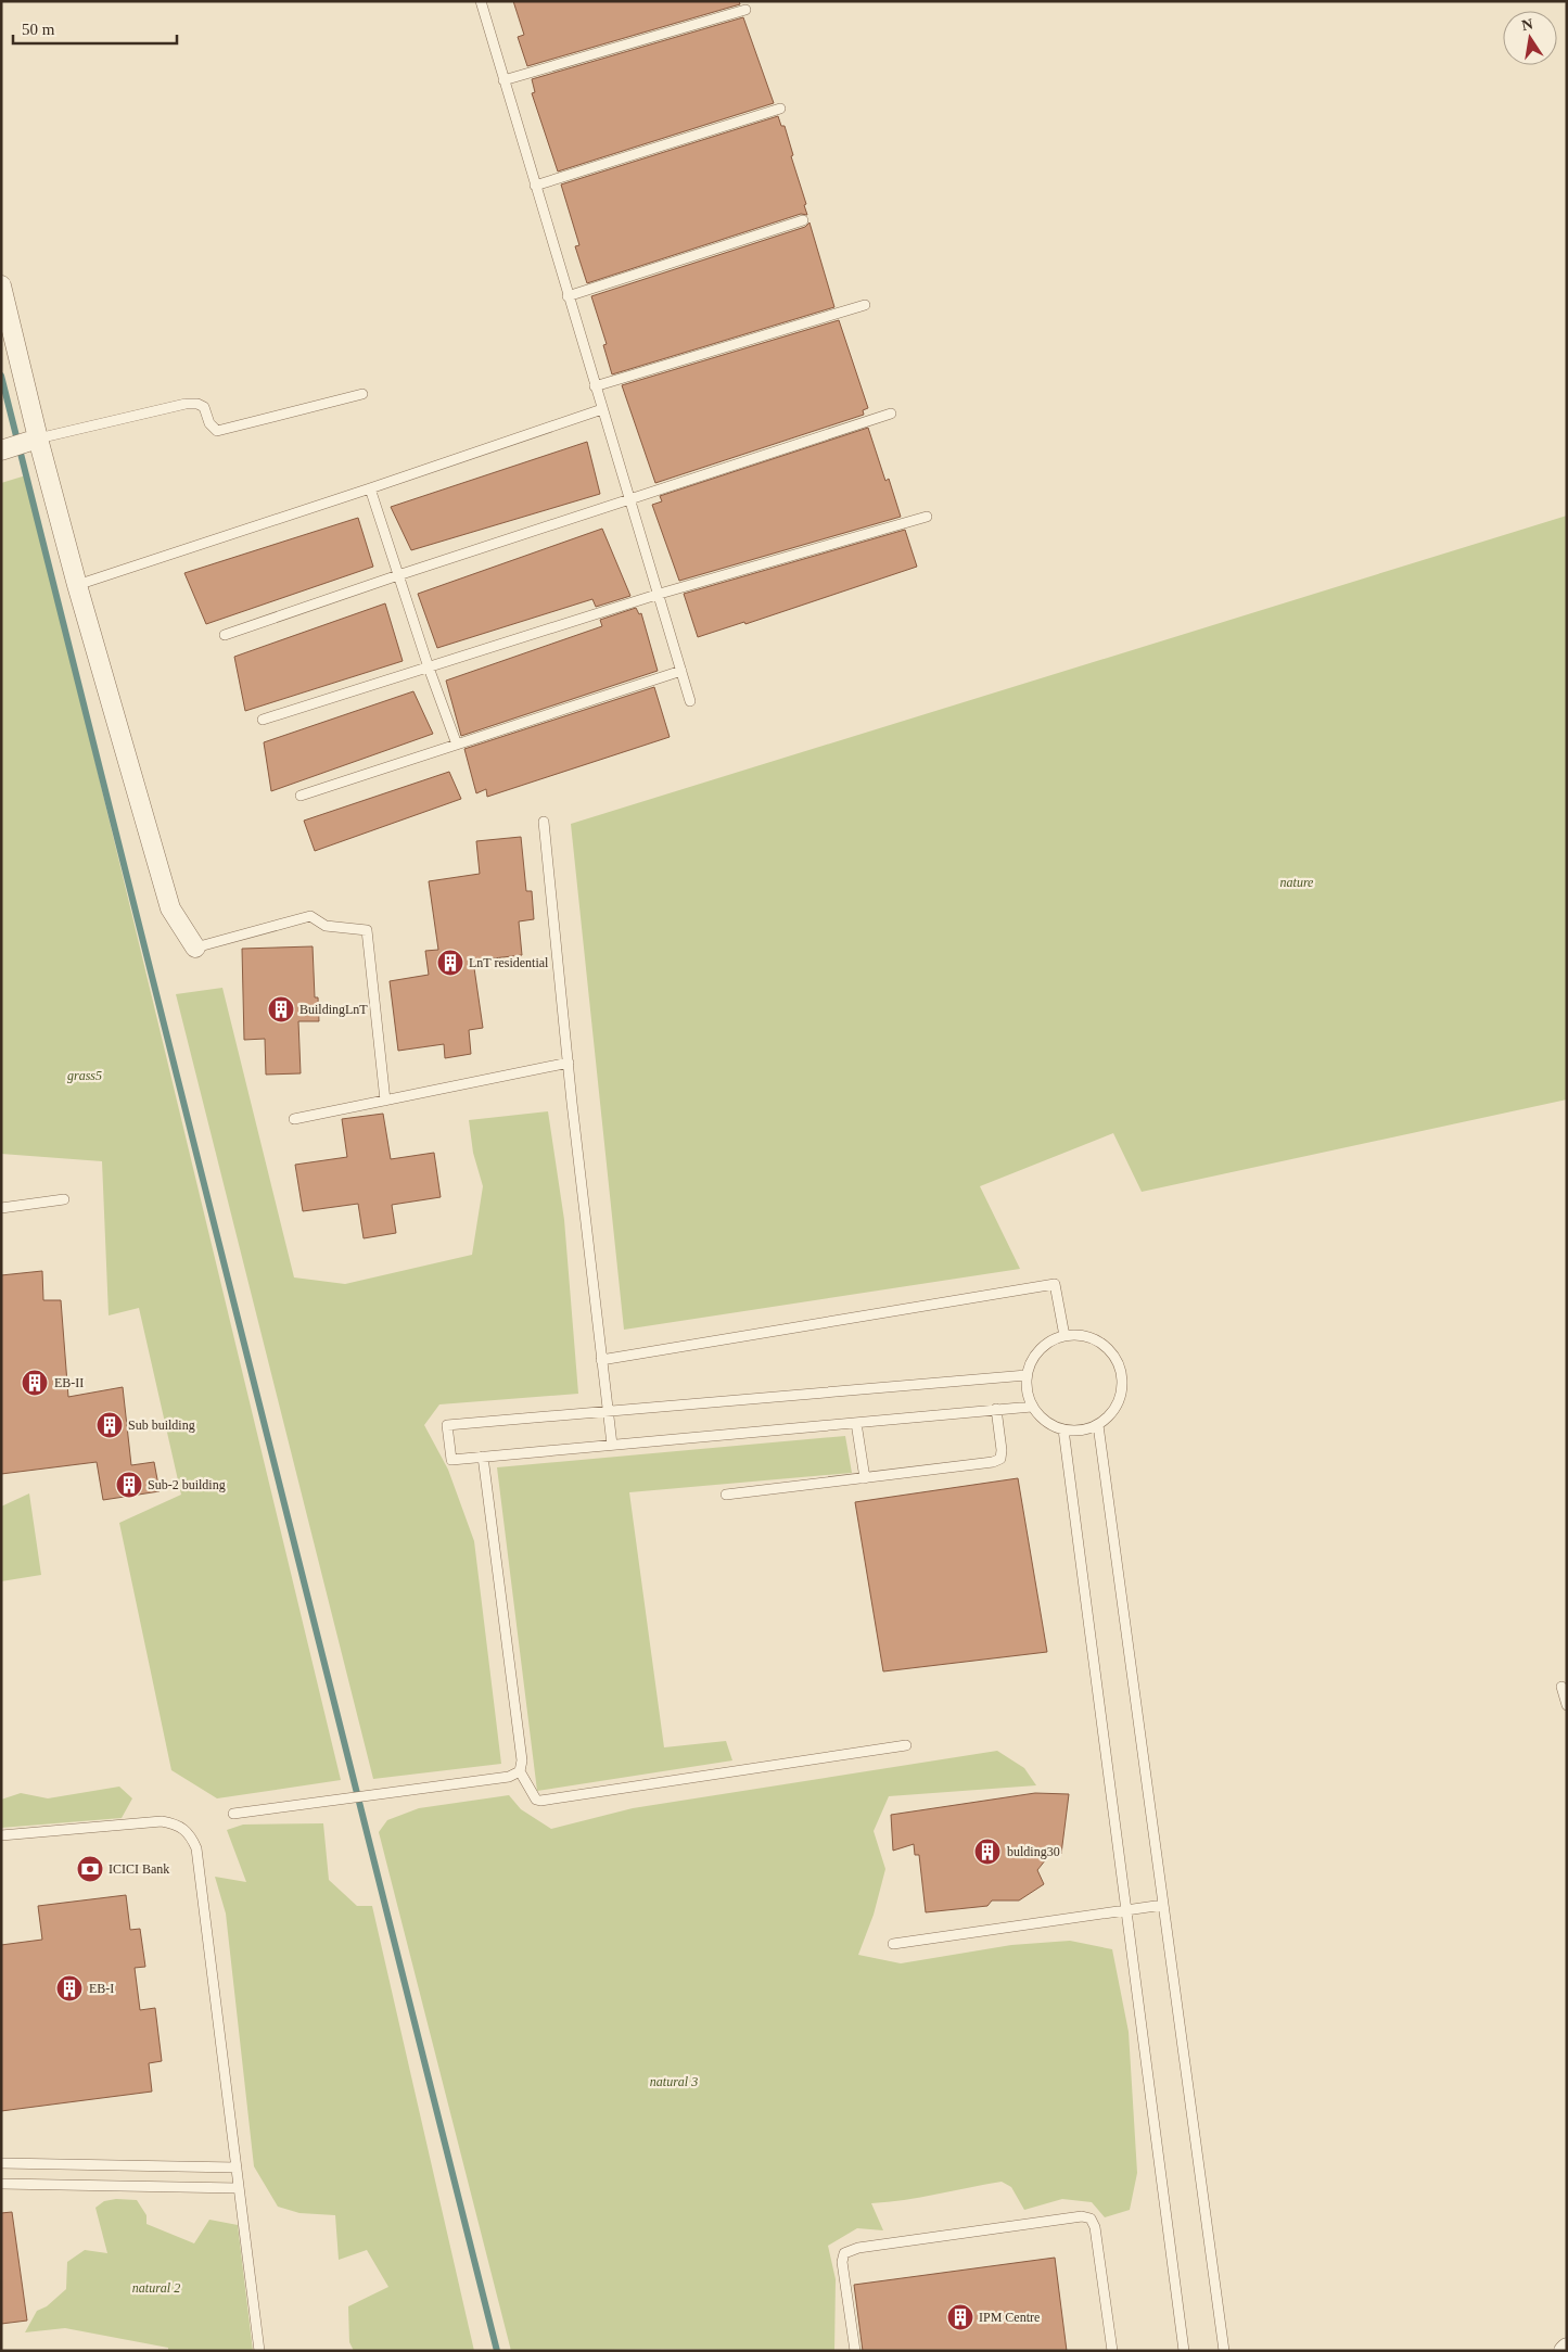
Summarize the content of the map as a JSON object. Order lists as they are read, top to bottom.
{
  "parks": [
    "nature",
    "grass5",
    "natural 3",
    "natural 2"
  ],
  "places": {
    "building": [
      "LnT residential",
      "BuildingLnT",
      "EB-II",
      "Sub building",
      "Sub-2 building",
      "bulding30",
      "EB-I",
      "IPM Centre"
    ],
    "bank": ["ICICI Bank"]
  },
  "scale_bar": "50 m",
  "north": "top"
}
